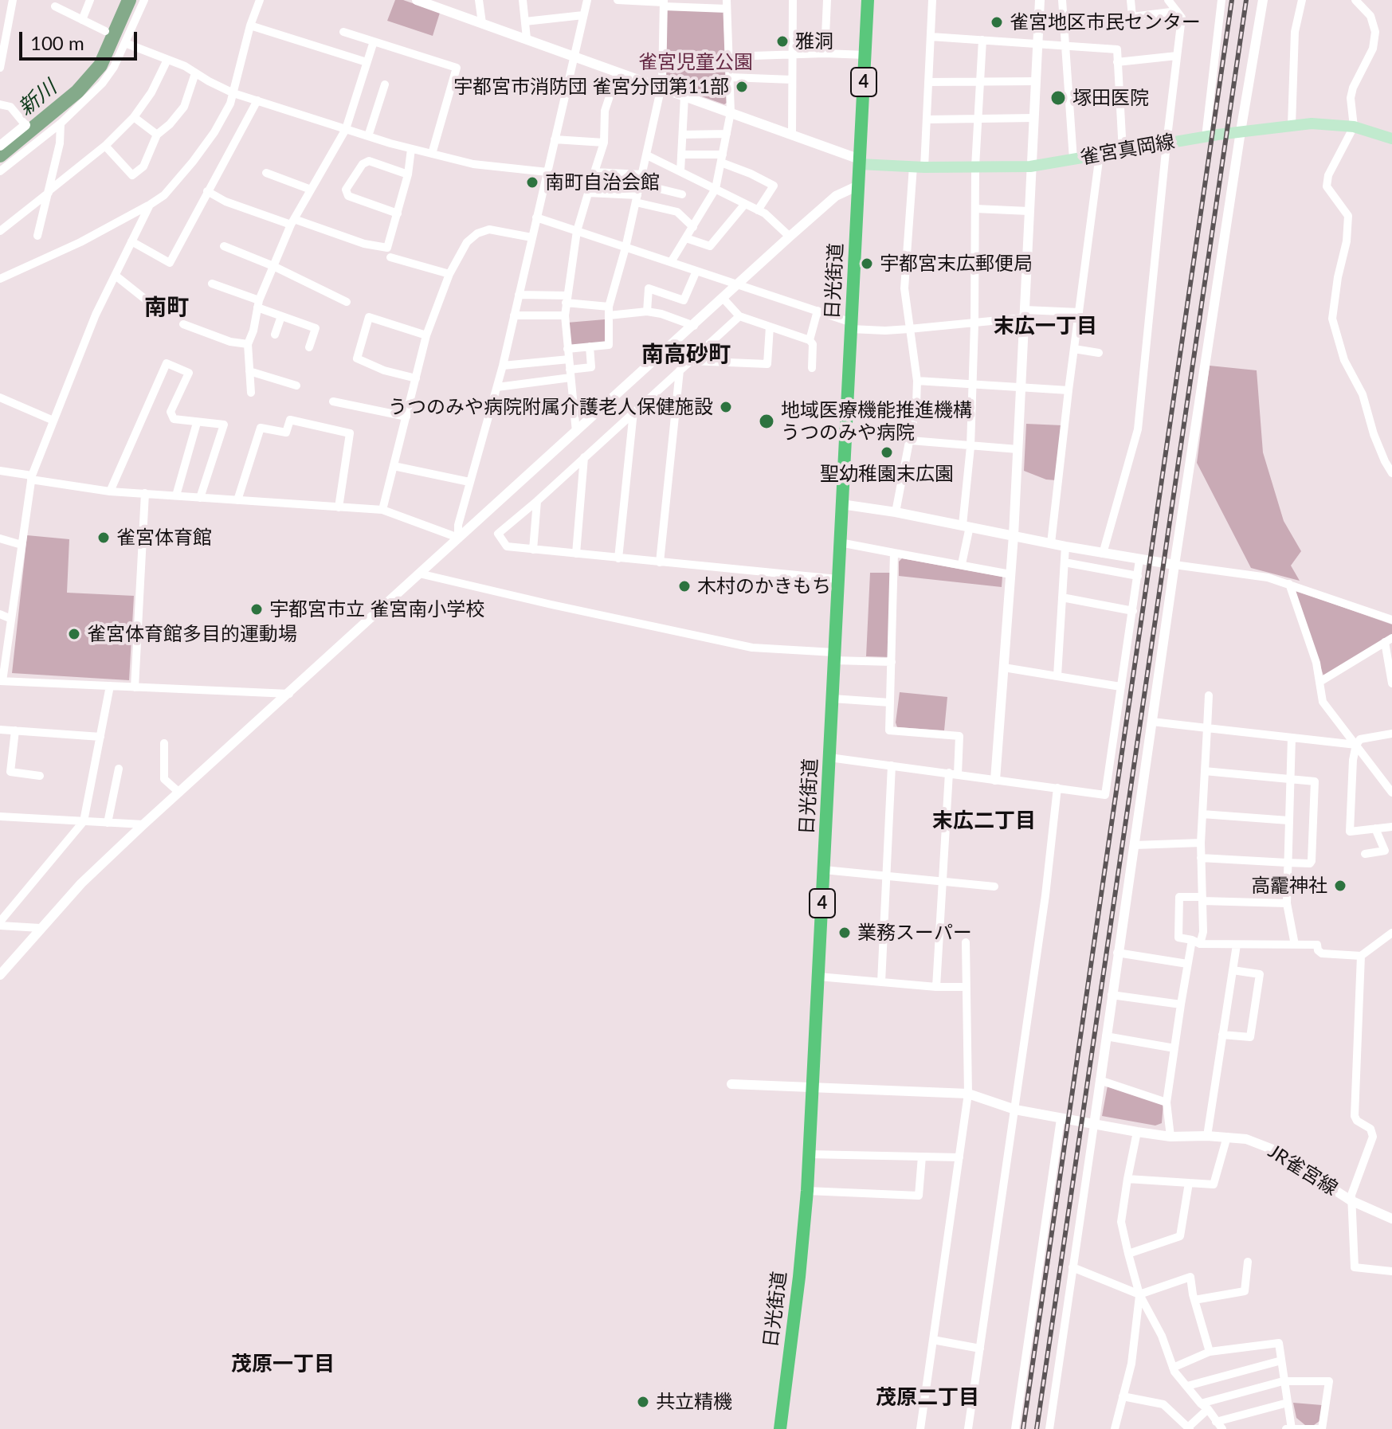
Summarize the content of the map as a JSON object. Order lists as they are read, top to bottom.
{
  "streets": {
    "highway": ["4", "日光街道"],
    "main road": ["雀宮真岡線"],
    "street": ["JR雀宮線"]
  },
  "crossings": [
    ["4", "雀宮真岡線"],
    ["4", "日光街道"],
    ["雀宮真岡線", "日光街道"],
    ["日光街道", "JR雀宮線"]
  ],
  "districts": [
    "南町",
    "末広一丁目",
    "南高砂町",
    "末広二丁目",
    "茂原一丁目",
    "茂原二丁目"
  ],
  "water": ["新川"],
  "parks": ["雀宮児童公園"],
  "places": [
    "雀宮地区市民センター",
    "雅洞",
    "宇都宮市消防団 雀宮分団第11部",
    "塚田医院",
    "南町自治会館",
    "宇都宮末広郵便局",
    "うつのみや病院附属介護老人保健施設",
    "地域医療機能推進機構 うつのみや病院",
    "聖幼稚園末広園",
    "雀宮体育館",
    "木村のかきもち",
    "宇都宮市立 雀宮南小学校",
    "雀宮体育館多目的運動場",
    "高靇神社",
    "業務スーパー",
    "共立精機"
  ],
  "scale_bar": "100 m"
}
